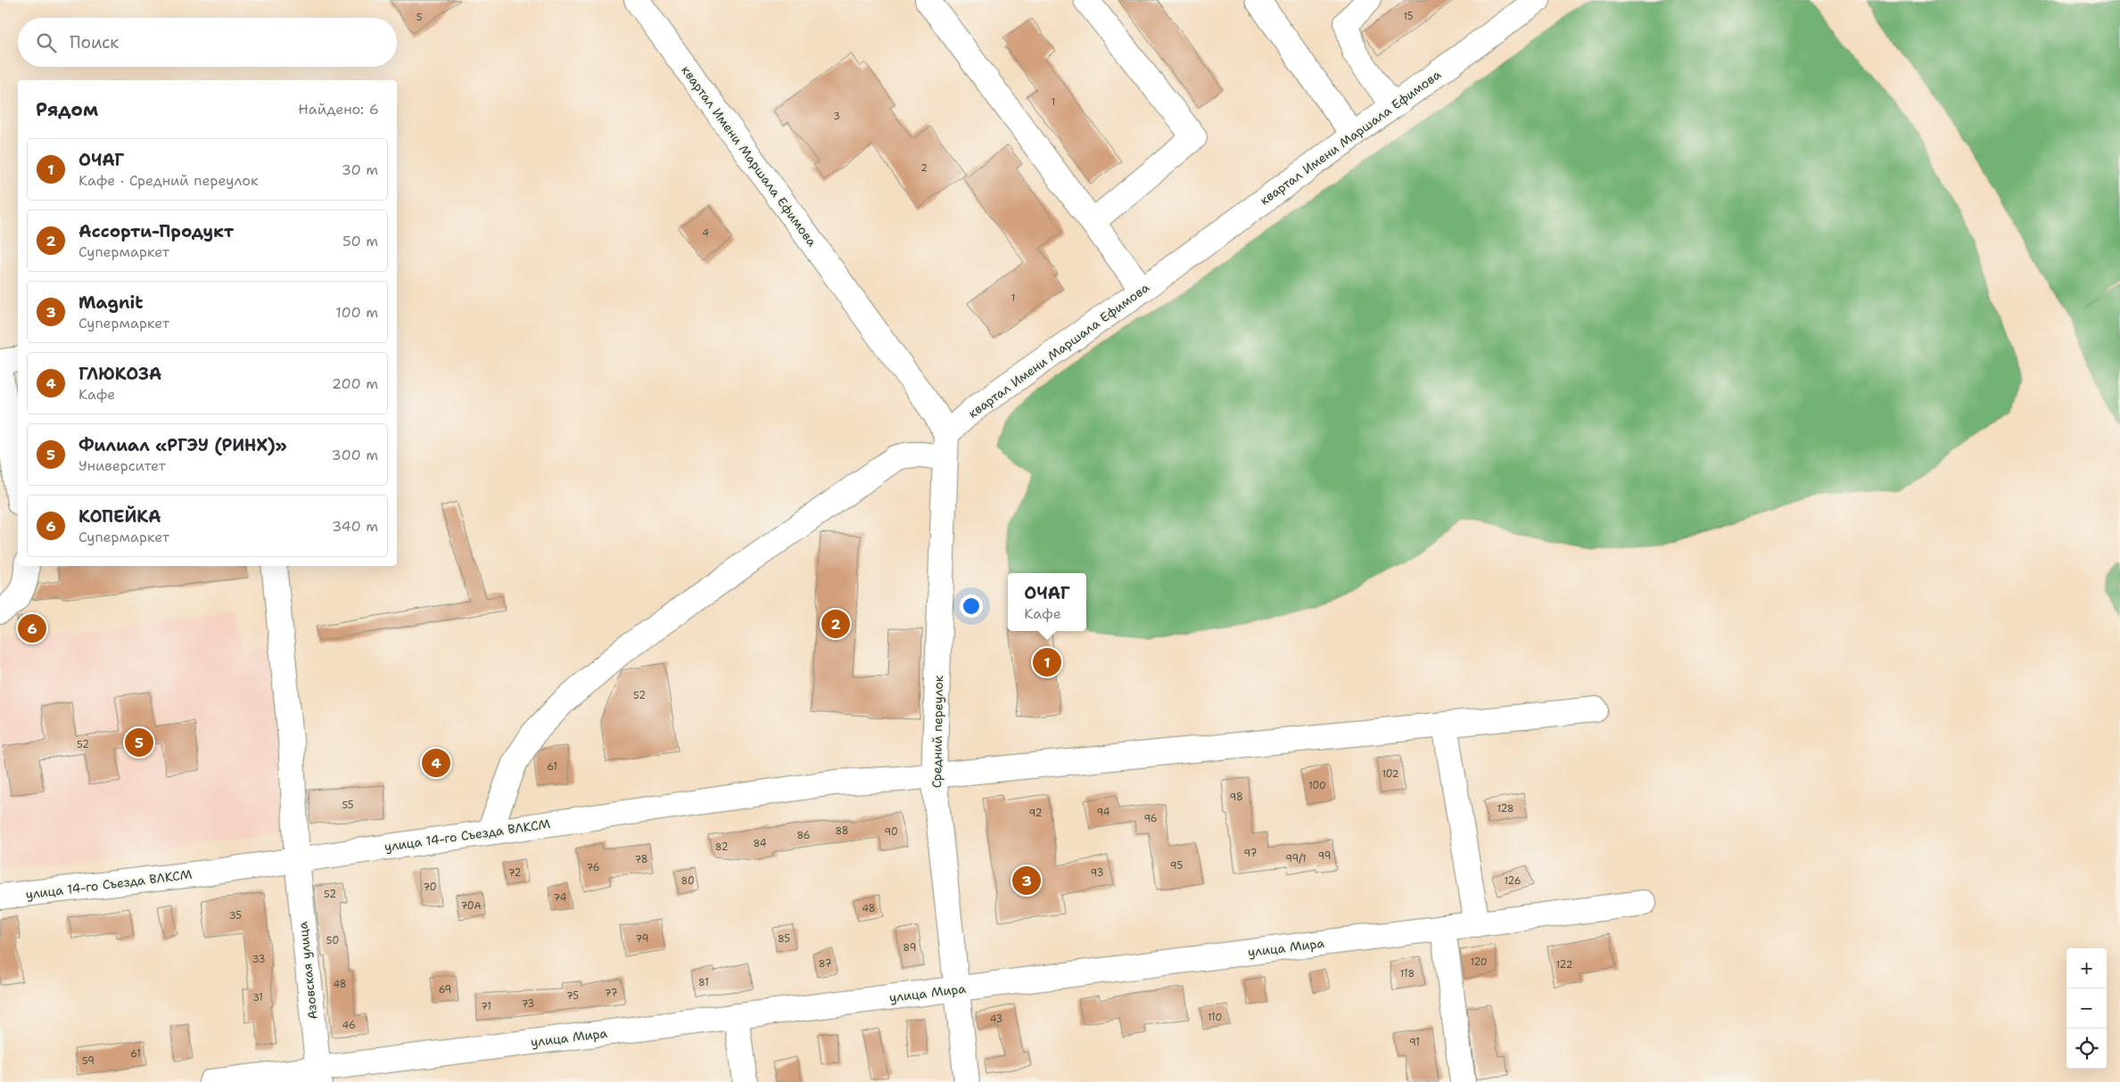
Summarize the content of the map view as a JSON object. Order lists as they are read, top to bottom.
{
  "streets": {
    "street": [
      "квартал Имени Маршала Ефимова",
      "Средний переулок",
      "улица 14-го Съезда ВЛКСМ",
      "улица Мира",
      "Азовская улица"
    ]
  },
  "crossings": [
    ["квартал Имени Маршала Ефимова", "Средний переулок"],
    ["Средний переулок", "улица 14-го Съезда ВЛКСМ"],
    ["Средний переулок", "улица Мира"],
    ["улица 14-го Съезда ВЛКСМ", "Азовская улица"],
    ["улица Мира", "Азовская улица"]
  ],
  "house_numbers": [
    "15",
    "5",
    "1",
    "3",
    "2",
    "4",
    "1",
    "52",
    "52",
    "61",
    "102",
    "100",
    "98",
    "55",
    "128",
    "94",
    "92",
    "96",
    "88",
    "90",
    "86",
    "84",
    "82",
    "97",
    "99",
    "99/1",
    "78",
    "95",
    "76",
    "72",
    "93",
    "80",
    "126",
    "70",
    "52",
    "74",
    "70А",
    "48",
    "35",
    "79",
    "85",
    "50",
    "89",
    "33",
    "120",
    "87",
    "122",
    "118",
    "81",
    "48",
    "69",
    "77",
    "75",
    "31",
    "73",
    "71",
    "110",
    "43",
    "46",
    "91",
    "61",
    "59"
  ],
  "page": {
    "search": "Поиск",
    "heading": ["Рядом", "Найдено: 6"],
    "list": [
      {
        "mark": "1",
        "name": "ОЧАГ",
        "note": "Кафе · Средний переулок",
        "value": "30 m"
      },
      {
        "mark": "2",
        "name": "Ассорти-Продукт",
        "note": "Супермаркет",
        "value": "50 m"
      },
      {
        "mark": "3",
        "name": "Magnit",
        "note": "Супермаркет",
        "value": "100 m"
      },
      {
        "mark": "4",
        "name": "ГЛЮКОЗА",
        "note": "Кафе",
        "value": "200 m"
      },
      {
        "mark": "5",
        "name": "Филиал «РГЭУ (РИНХ)»",
        "note": "Университет",
        "value": "300 m"
      },
      {
        "mark": "6",
        "name": "КОПЕЙКА",
        "note": "Супермаркет",
        "value": "340 m"
      }
    ],
    "popup": ["ОЧАГ", "Кафе"],
    "pins": [
      "2",
      "6",
      "1",
      "5",
      "4",
      "3"
    ],
    "map_buttons": ["+", "−"]
  }
}
